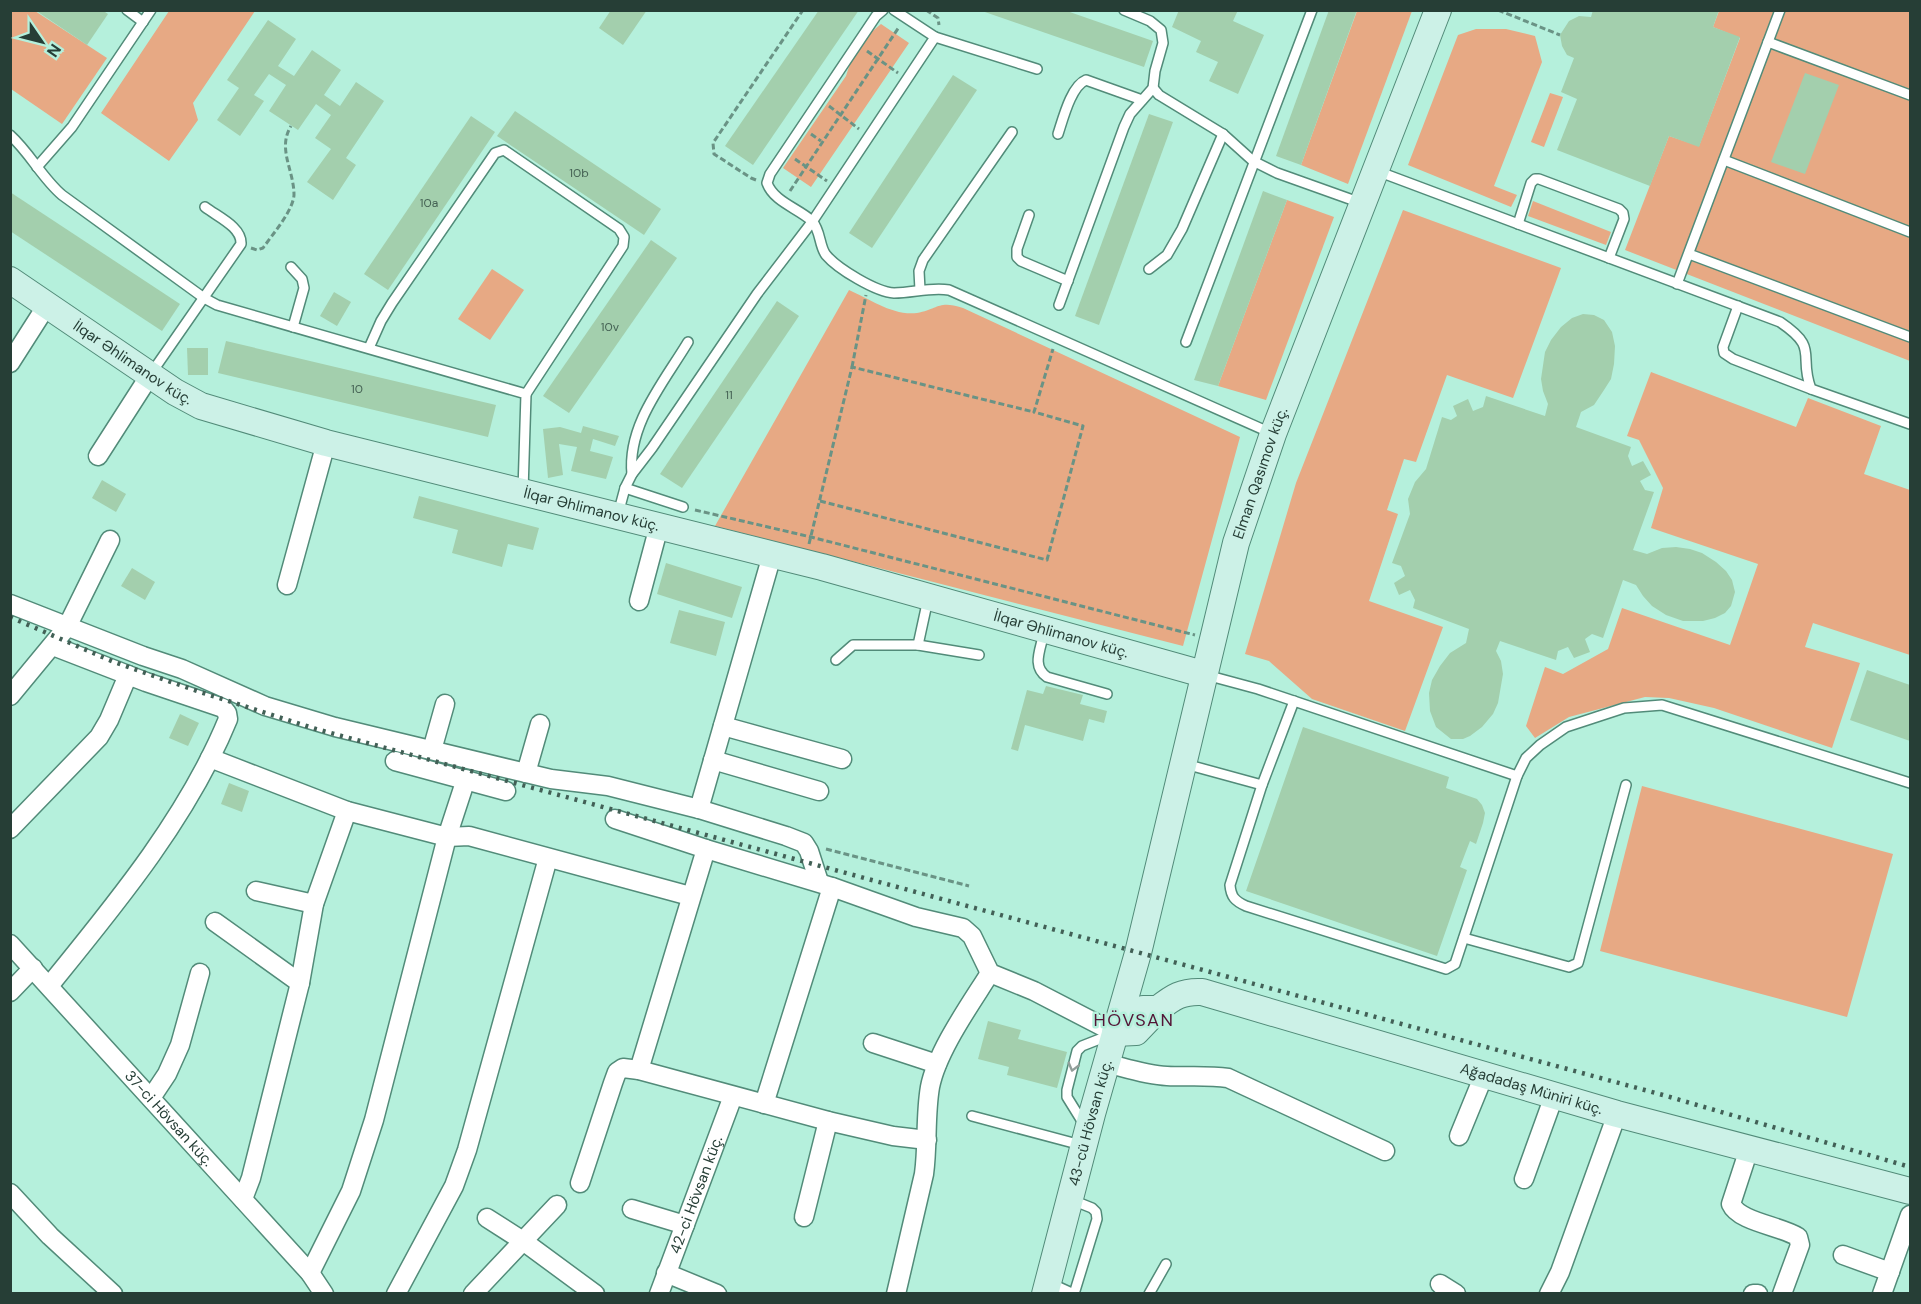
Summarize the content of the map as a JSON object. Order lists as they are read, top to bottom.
{
  "streets": {
    "street": [
      "İlqar Əhlimanov küç.",
      "Elman Qasımov küç.",
      "Ağadadaş Müniri küç.",
      "37-ci Hövsan küç.",
      "43-cü Hövsan küç.",
      "42-ci Hövsan küç."
    ]
  },
  "crossings": [
    ["İlqar Əhlimanov küç.", "Elman Qasımov küç."],
    ["Elman Qasımov küç.", "43-cü Hövsan küç."],
    ["Ağadadaş Müniri küç.", "43-cü Hövsan küç."]
  ],
  "districts": ["HÖVSAN"],
  "house_numbers": [
    "10b",
    "10a",
    "10v",
    "10",
    "11"
  ],
  "north": "bottom right"
}
